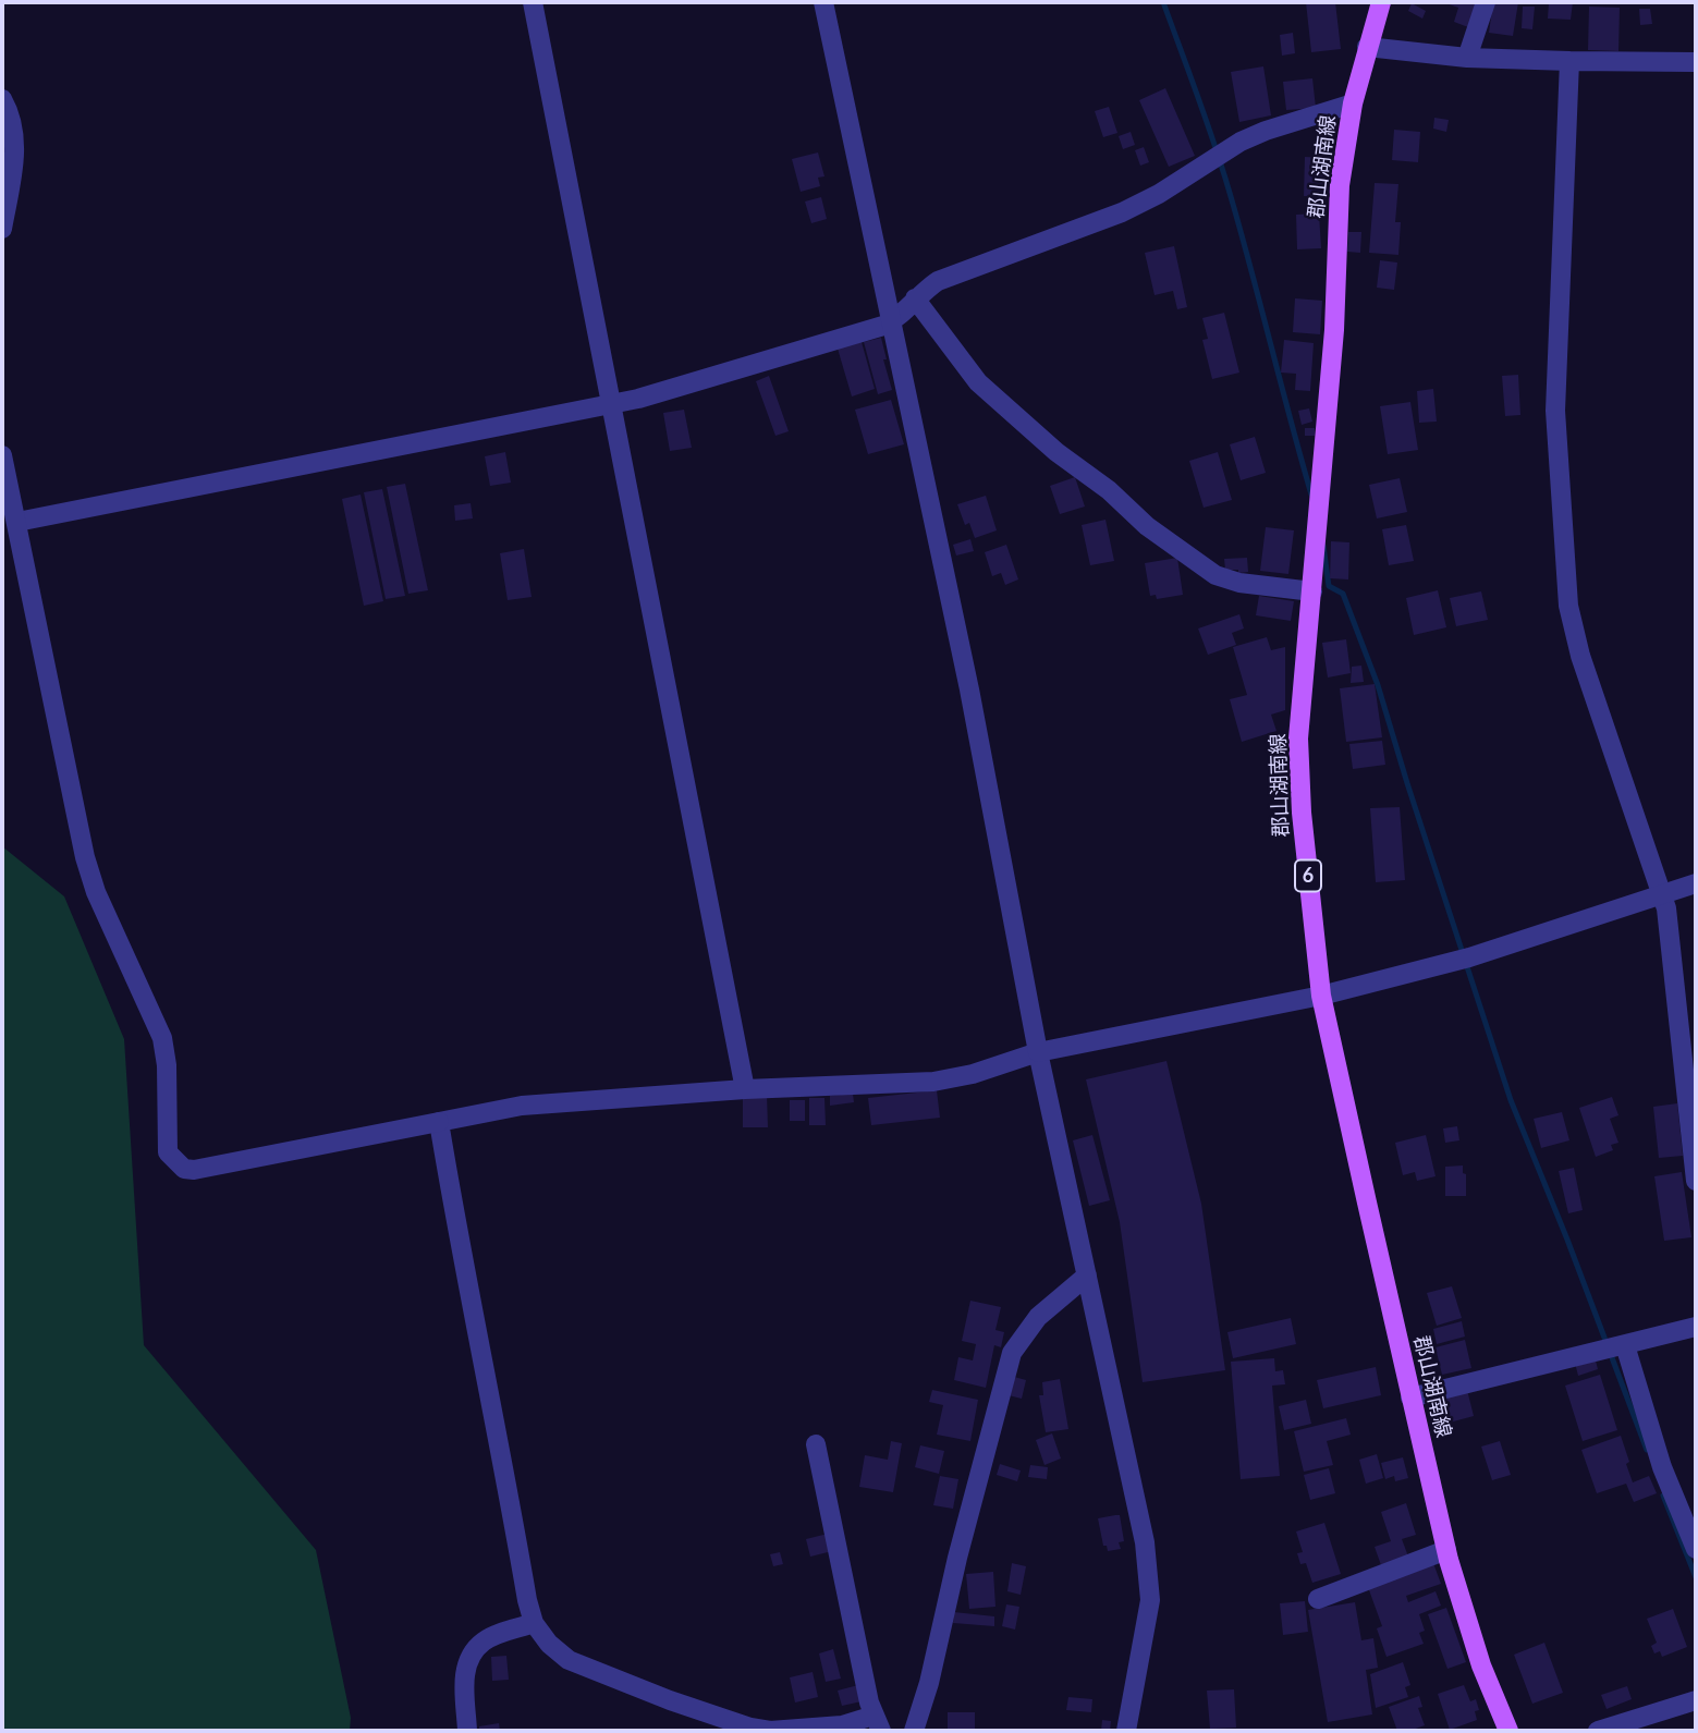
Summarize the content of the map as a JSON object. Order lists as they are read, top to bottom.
{
  "streets": {
    "main road": ["郡山湖南線", "6"]
  }
}
